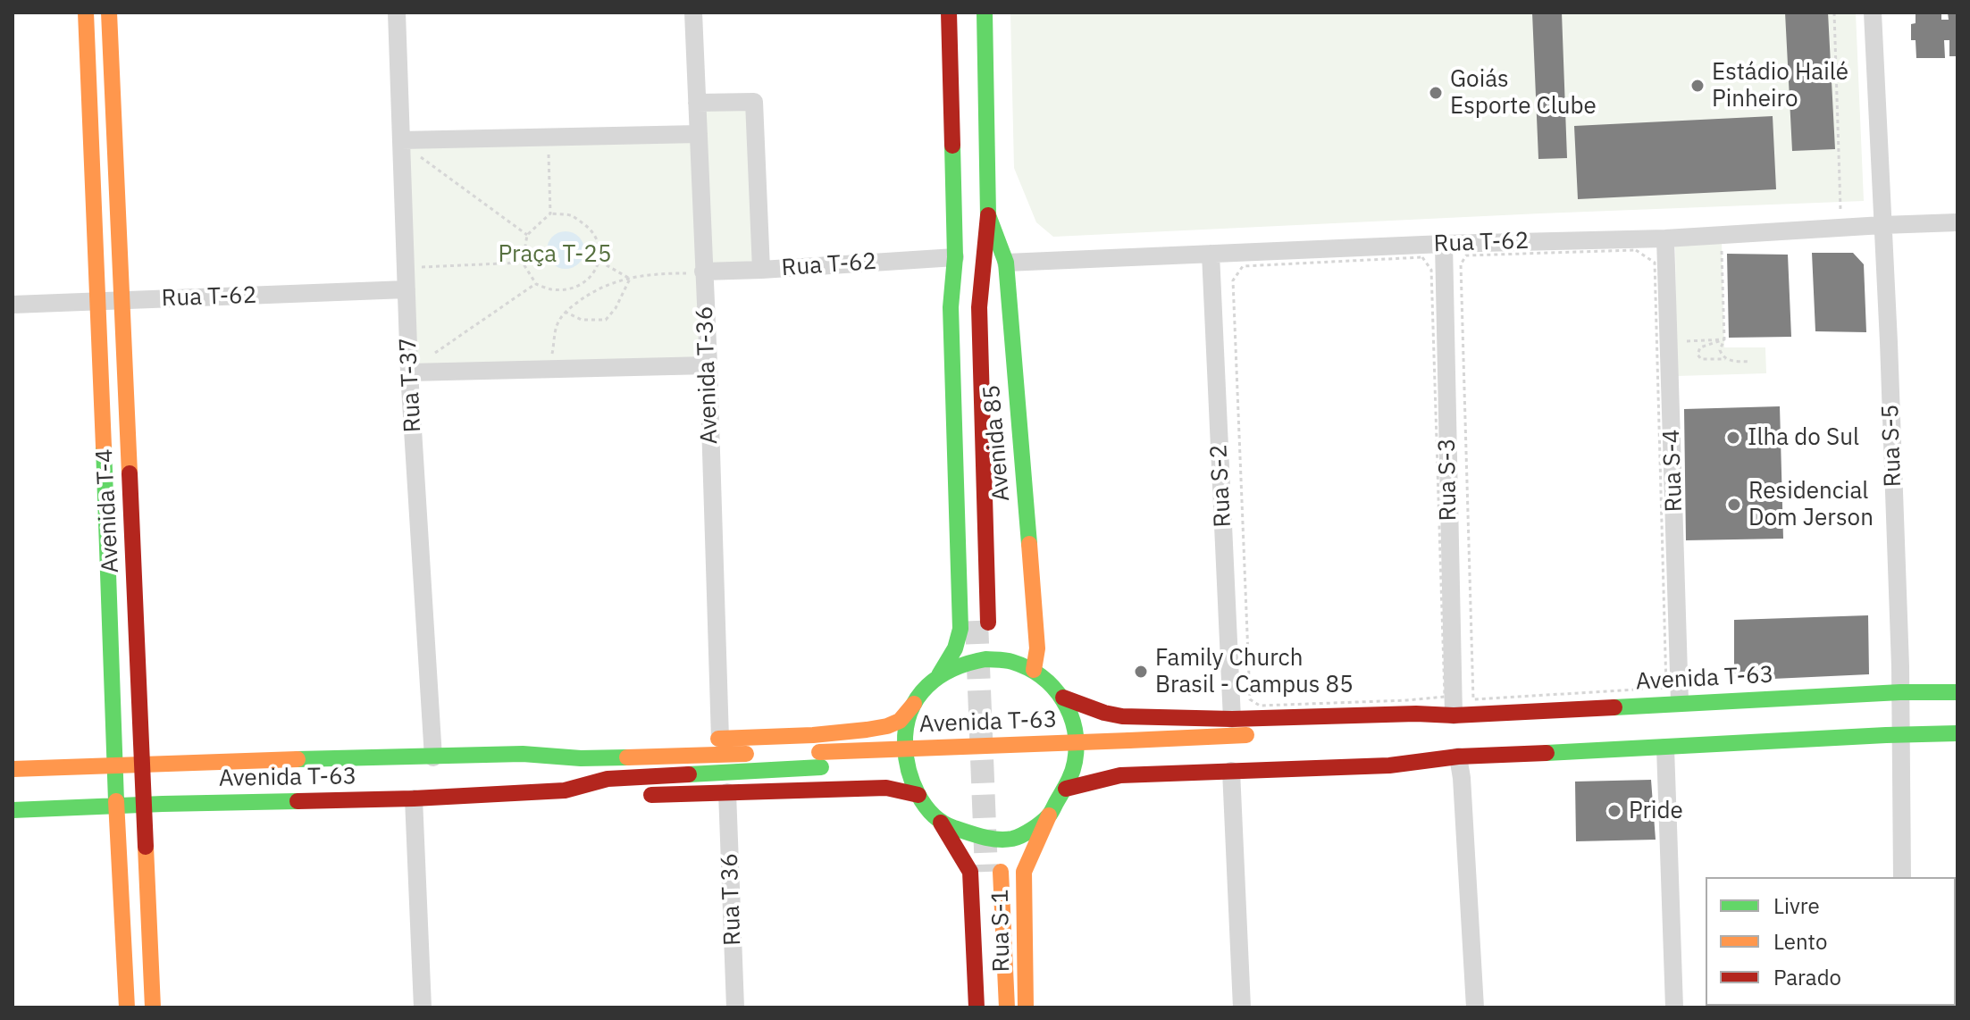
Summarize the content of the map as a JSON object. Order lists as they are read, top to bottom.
{
  "streets": {
    "main road": [
      "Avenida 85",
      "Avenida T-4",
      "Avenida T-63",
      "Rua S-1"
    ],
    "street": [
      "Rua T-62",
      "Avenida T-36",
      "Rua T-37",
      "Rua S-5",
      "Rua S-4",
      "Rua S-3",
      "Rua S-2",
      "Rua T 36"
    ]
  },
  "crossings": [
    ["Rua T-62", "Avenida T-36"],
    ["Rua T-62", "Rua T-37"],
    ["Rua T-62", "Avenida 85"],
    ["Rua T-62", "Rua S-5"],
    ["Rua T-62", "Rua S-4"],
    ["Rua T-62", "Rua S-3"],
    ["Rua T-62", "Rua S-2"],
    ["Rua T-62", "Avenida T-4"],
    ["Avenida T-36", "Avenida T-63"],
    ["Rua T-37", "Avenida T-63"],
    ["Avenida 85", "Avenida T-63"],
    ["Avenida 85", "Rua S-1"],
    ["Rua S-5", "Avenida T-63"],
    ["Rua S-4", "Avenida T-63"],
    ["Rua S-3", "Avenida T-63"],
    ["Rua S-2", "Avenida T-63"],
    ["Avenida T-4", "Avenida T-63"],
    ["Avenida T-63", "Rua S-1"]
  ],
  "parks": ["Praça T-25"],
  "places": [
    "Estádio Hailé Pinheiro",
    "Goiás Esporte Clube",
    "Ilha do Sul",
    "Residencial Dom Jerson",
    "Family Church Brasil - Campus 85",
    "Pride"
  ],
  "legend": ["Livre", "Lento", "Parado"]
}
